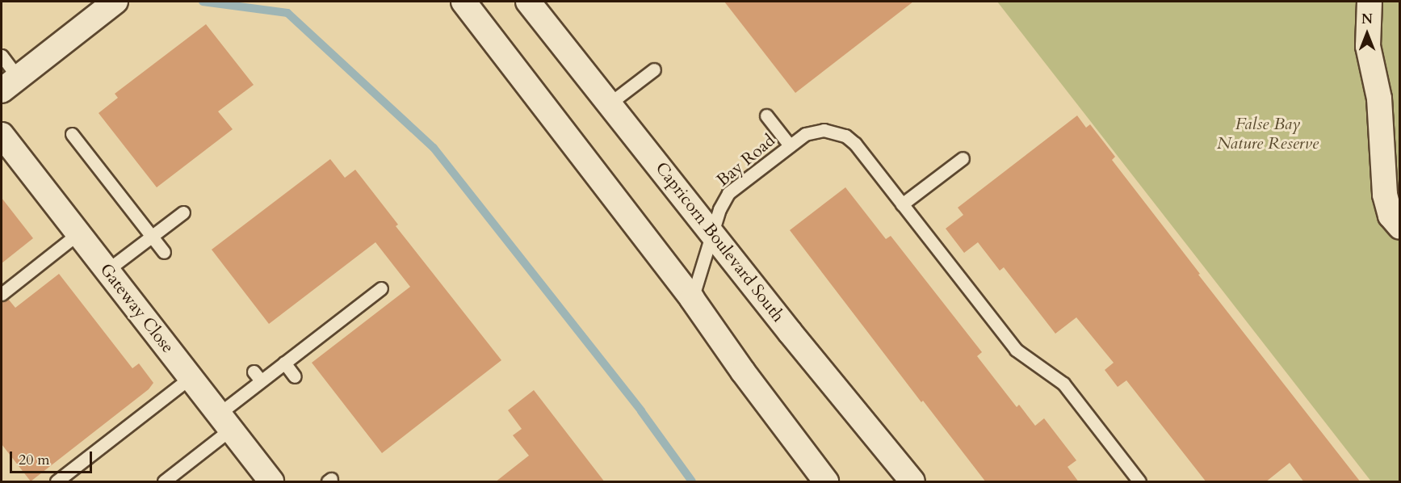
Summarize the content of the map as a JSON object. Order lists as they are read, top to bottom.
{
  "streets": {
    "street": ["Capricorn Boulevard South", "Gateway Close"],
    "lane": ["Bay Road"]
  },
  "crossings": [
    ["Bay Road", "Capricorn Boulevard South"]
  ],
  "parks": ["False Bay Nature Reserve"],
  "scale_bar": "20 m",
  "north": "top"
}
